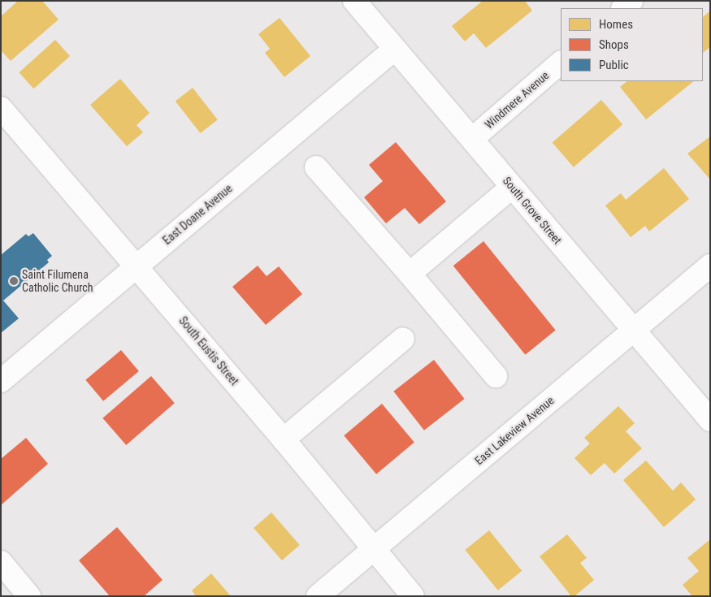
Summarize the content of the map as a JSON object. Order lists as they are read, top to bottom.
{
  "streets": {
    "street": [
      "Windmere Avenue",
      "South Grove Street",
      "East Doane Avenue",
      "South Eustis Street",
      "East Lakeview Avenue"
    ]
  },
  "crossings": [
    ["Windmere Avenue", "South Grove Street"],
    ["South Grove Street", "East Doane Avenue"],
    ["South Grove Street", "East Lakeview Avenue"],
    ["East Doane Avenue", "South Eustis Street"],
    ["South Eustis Street", "East Lakeview Avenue"]
  ],
  "places": ["Saint Filumena Catholic Church"],
  "legend": ["Homes", "Shops", "Public"]
}
